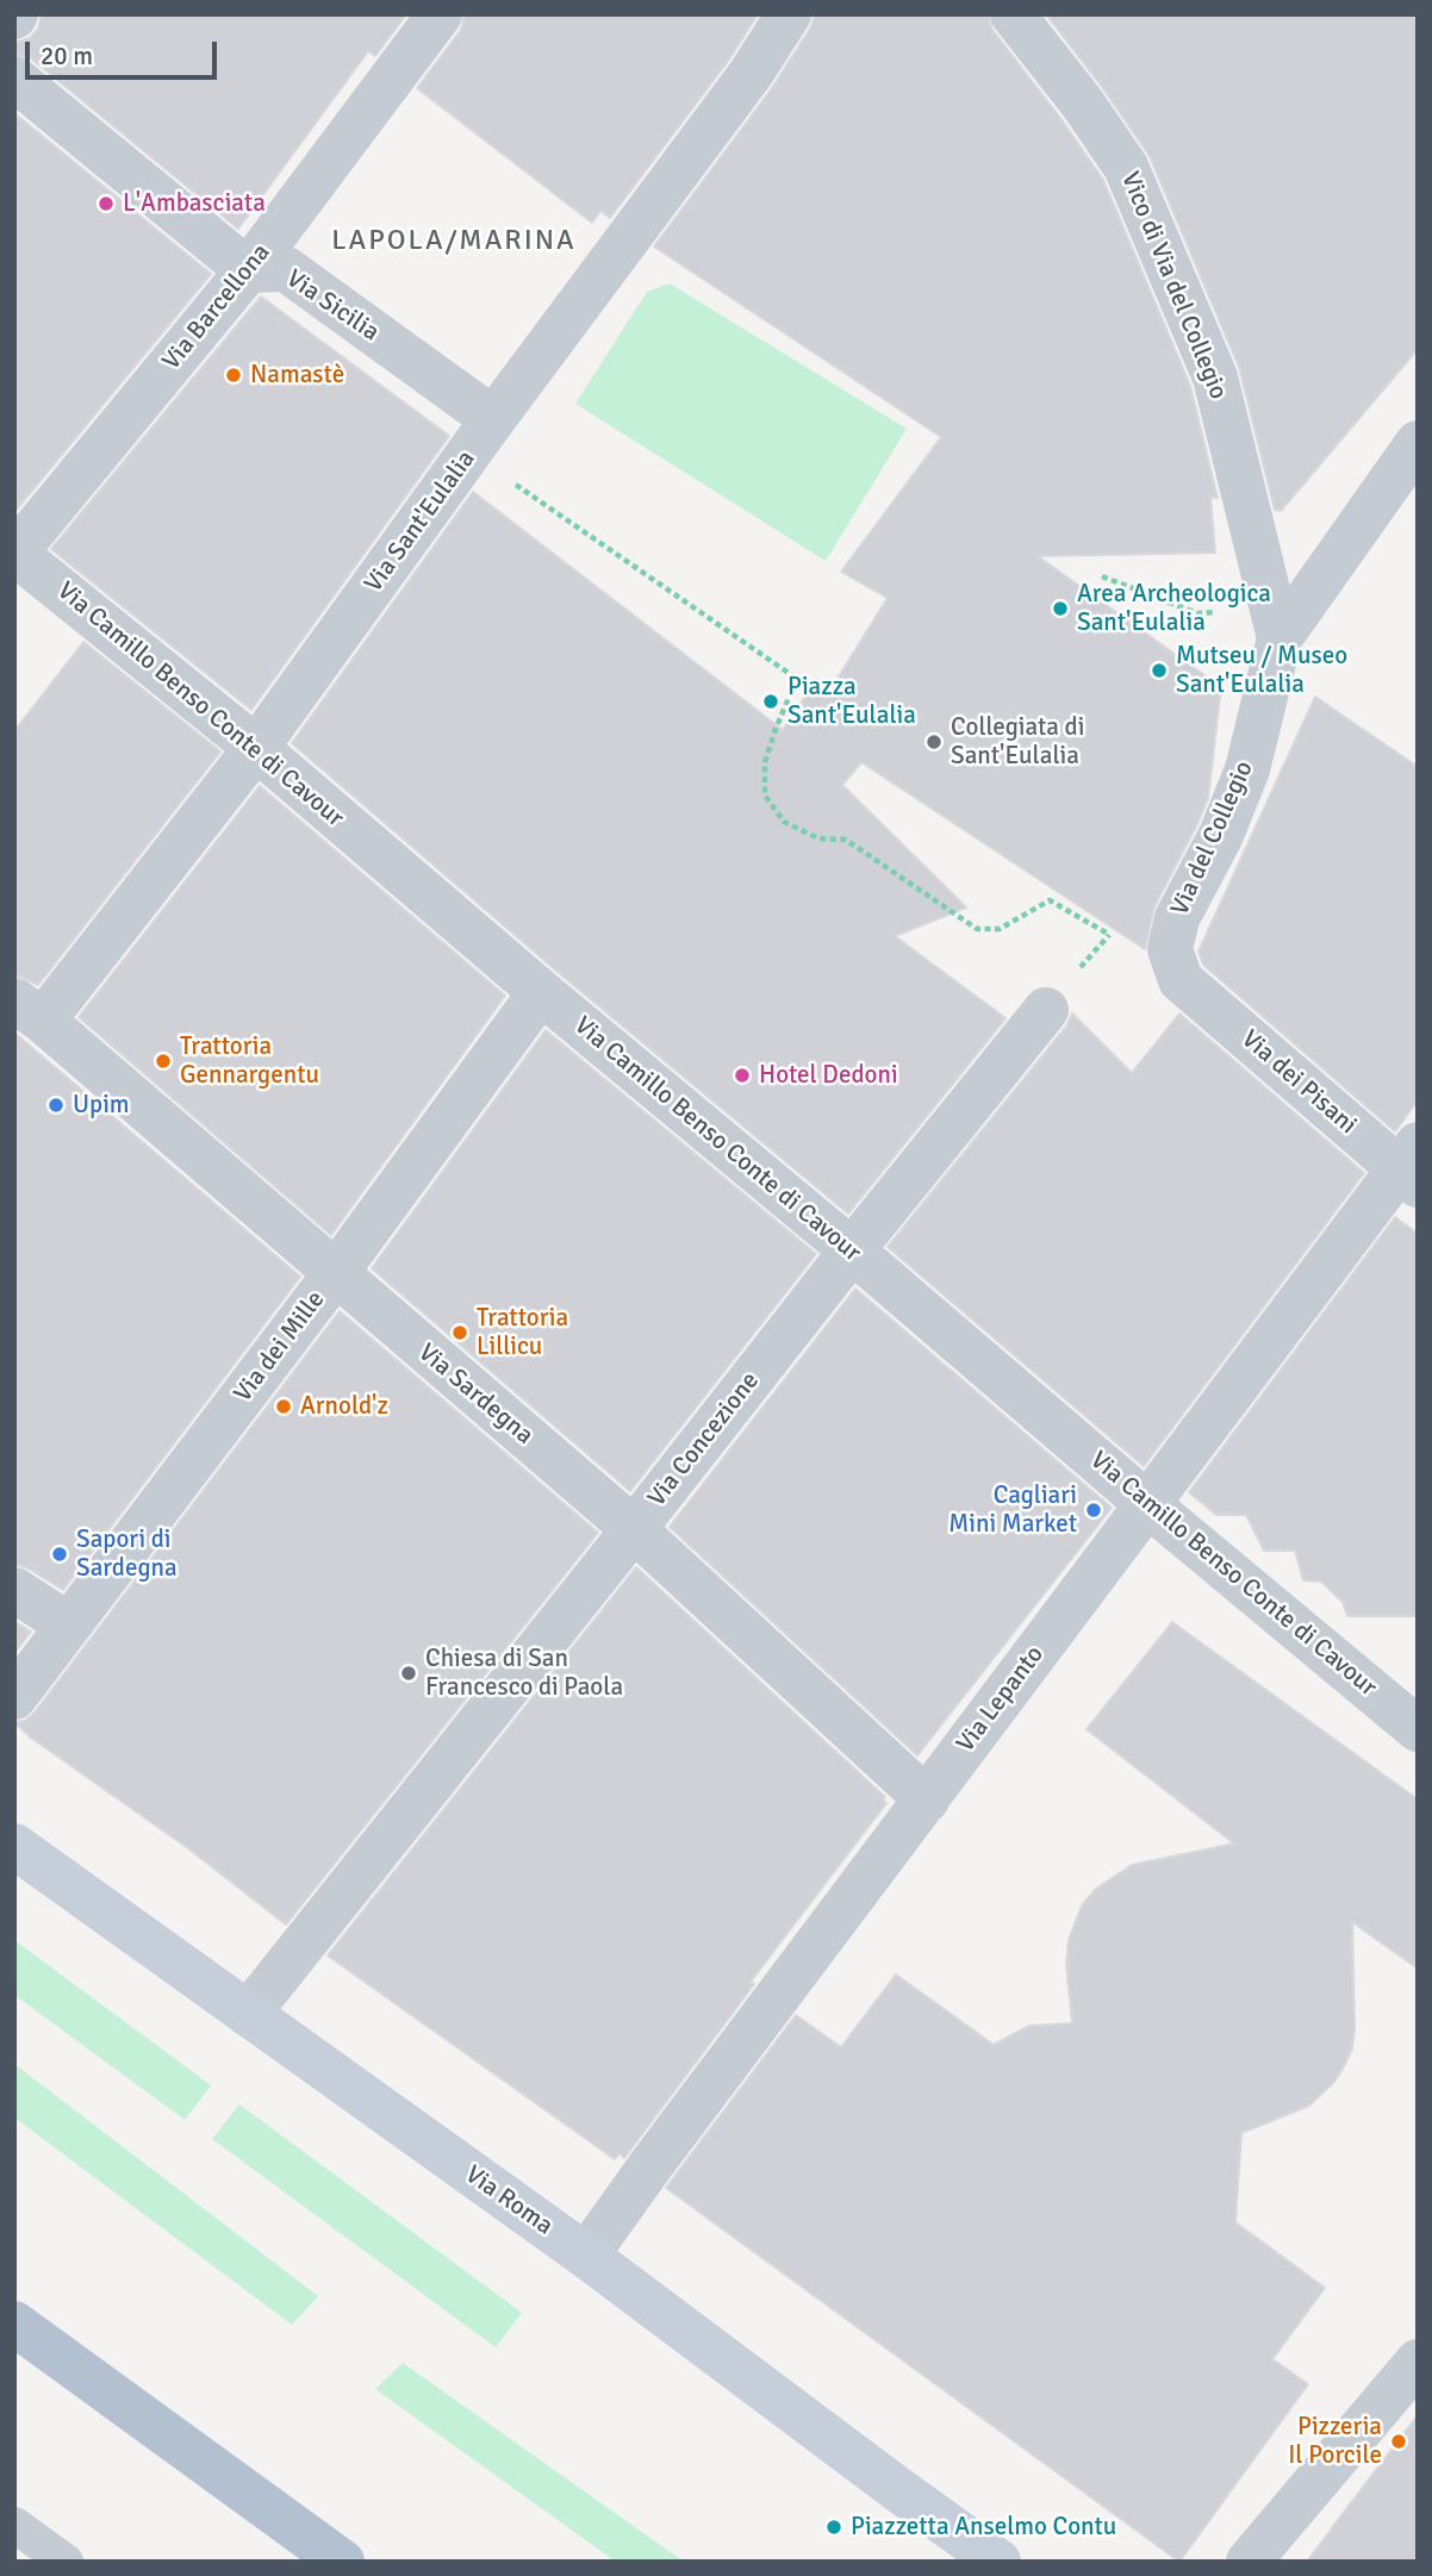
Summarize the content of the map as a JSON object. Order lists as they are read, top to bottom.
{
  "streets": {
    "main road": ["Via Roma"],
    "street": [
      "Vico di Via del Collegio",
      "Via Sicilia",
      "Via Barcellona",
      "Via Sant'Eulalia",
      "Via Camillo Benso Conte di Cavour",
      "Via del Collegio",
      "Via dei Pisani",
      "Via dei Mille",
      "Via Sardegna",
      "Via Concezione",
      "Via Lepanto"
    ]
  },
  "crossings": [
    ["Vico di Via del Collegio", "Via del Collegio"],
    ["Via Sicilia", "Via Barcellona"],
    ["Via Sicilia", "Via Sant'Eulalia"],
    ["Via Barcellona", "Via Camillo Benso Conte di Cavour"],
    ["Via Sant'Eulalia", "Via Camillo Benso Conte di Cavour"],
    ["Via Sant'Eulalia", "Via Sardegna"],
    ["Via Camillo Benso Conte di Cavour", "Via dei Mille"],
    ["Via Camillo Benso Conte di Cavour", "Via Concezione"],
    ["Via Camillo Benso Conte di Cavour", "Via Lepanto"],
    ["Via del Collegio", "Via dei Pisani"],
    ["Via dei Pisani", "Via Lepanto"],
    ["Via dei Mille", "Via Sardegna"],
    ["Via Sardegna", "Via Concezione"],
    ["Via Sardegna", "Via Lepanto"],
    ["Via Concezione", "Via Roma"],
    ["Via Lepanto", "Via Roma"]
  ],
  "districts": ["LAPOLA/MARINA"],
  "places": [
    "L'Ambasciata",
    "Namastè",
    "Area Archeologica Sant'Eulalia",
    "Mutseu / Museo Sant'Eulalia",
    "Piazza Sant'Eulalia",
    "Collegiata di Sant'Eulalia",
    "Trattoria Gennargentu",
    "Hotel Dedoni",
    "Upim",
    "Trattoria Lillicu",
    "Arnold'z",
    "Cagliari Mini Market",
    "Sapori di Sardegna",
    "Chiesa di San Francesco di Paola",
    "Pizzeria Il Porcile",
    "Piazzetta Anselmo Contu"
  ],
  "scale_bar": "20 m"
}
